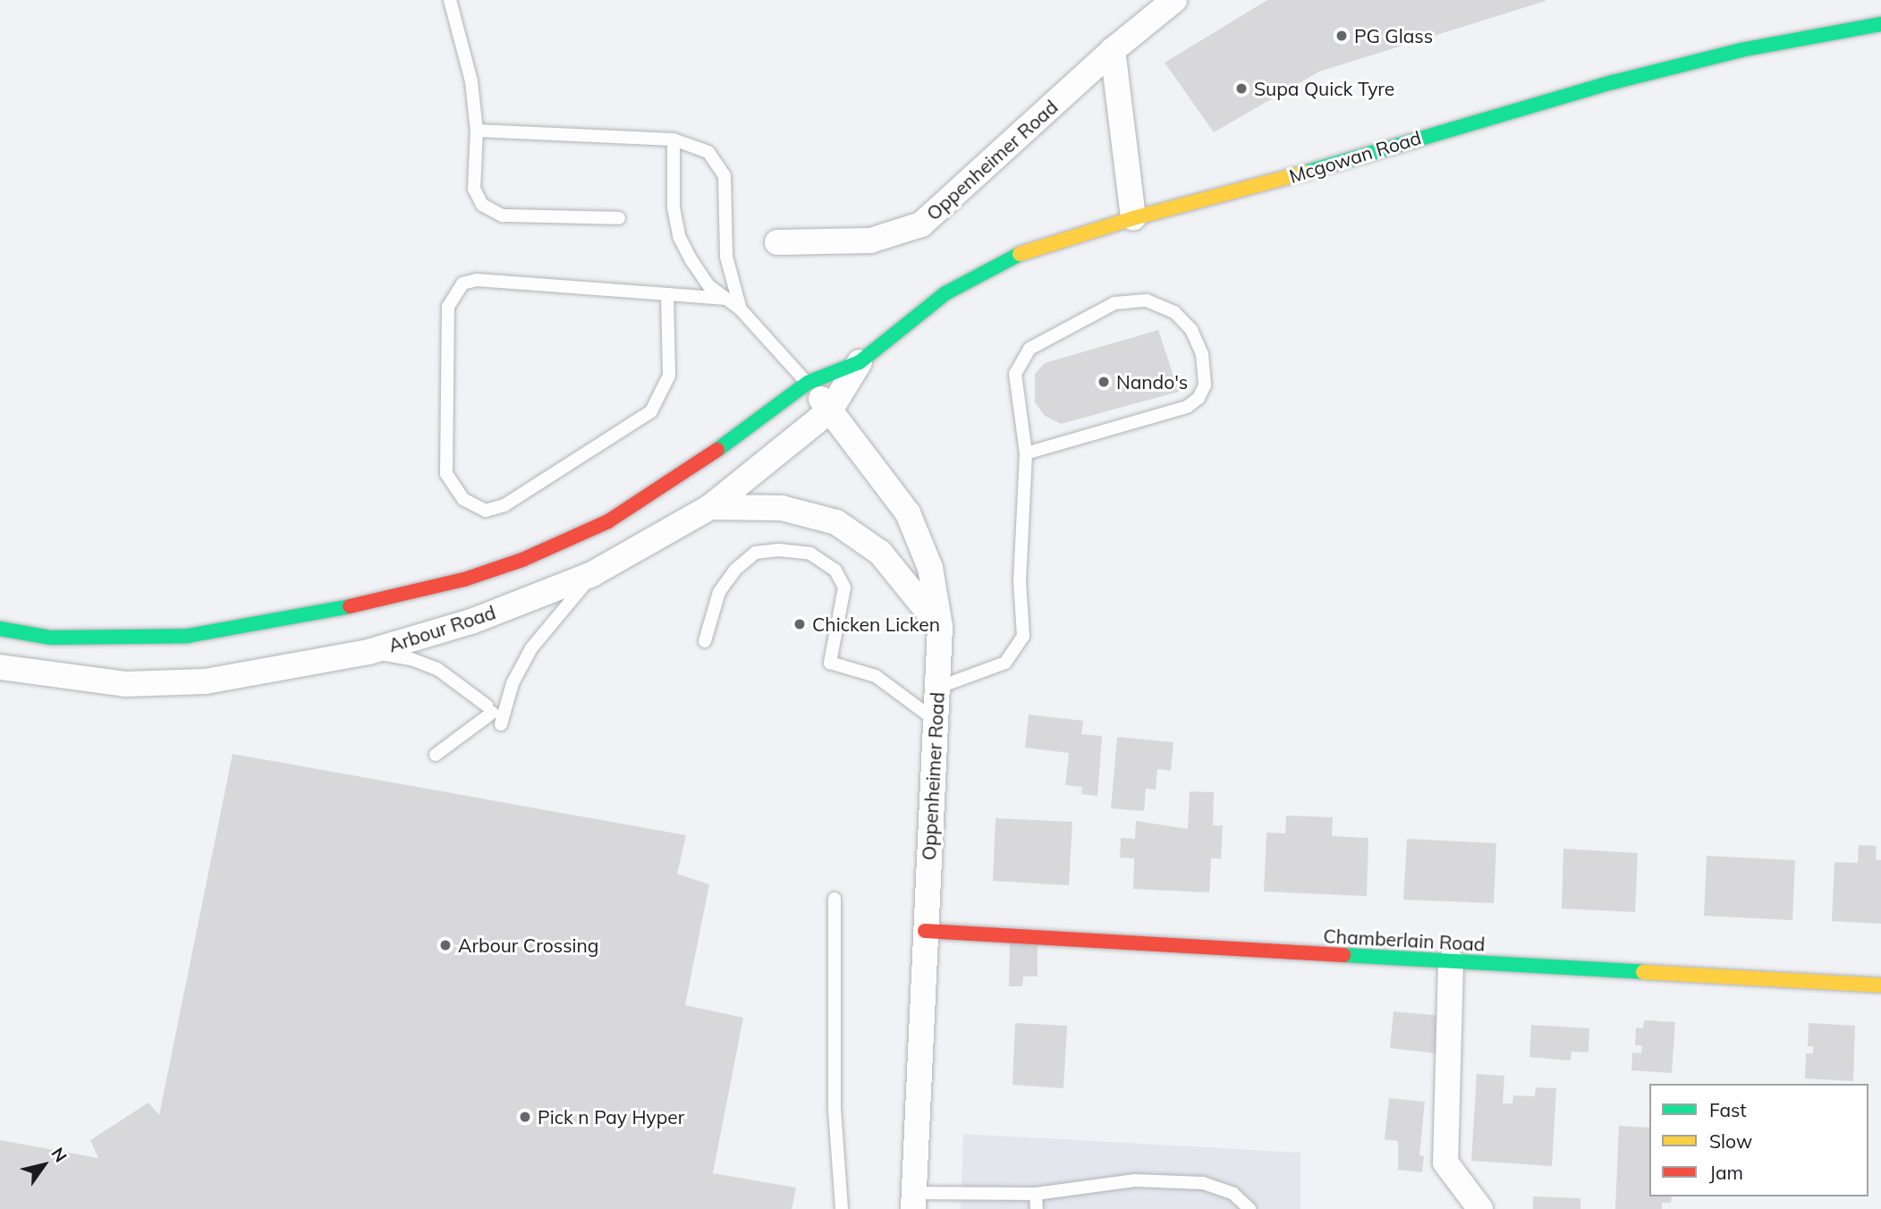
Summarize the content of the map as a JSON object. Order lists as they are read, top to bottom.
{
  "streets": {
    "street": [
      "Mcgowan Road",
      "Oppenheimer Road",
      "Arbour Road",
      "Chamberlain Road"
    ]
  },
  "crossings": [
    ["Mcgowan Road", "Oppenheimer Road"],
    ["Mcgowan Road", "Arbour Road"],
    ["Oppenheimer Road", "Arbour Road"],
    ["Oppenheimer Road", "Chamberlain Road"]
  ],
  "places": [
    "PG Glass",
    "Supa Quick Tyre",
    "Nando's",
    "Chicken Licken",
    "Arbour Crossing",
    "Pick n Pay Hyper"
  ],
  "legend": ["Fast", "Slow", "Jam"],
  "north": "top right"
}
